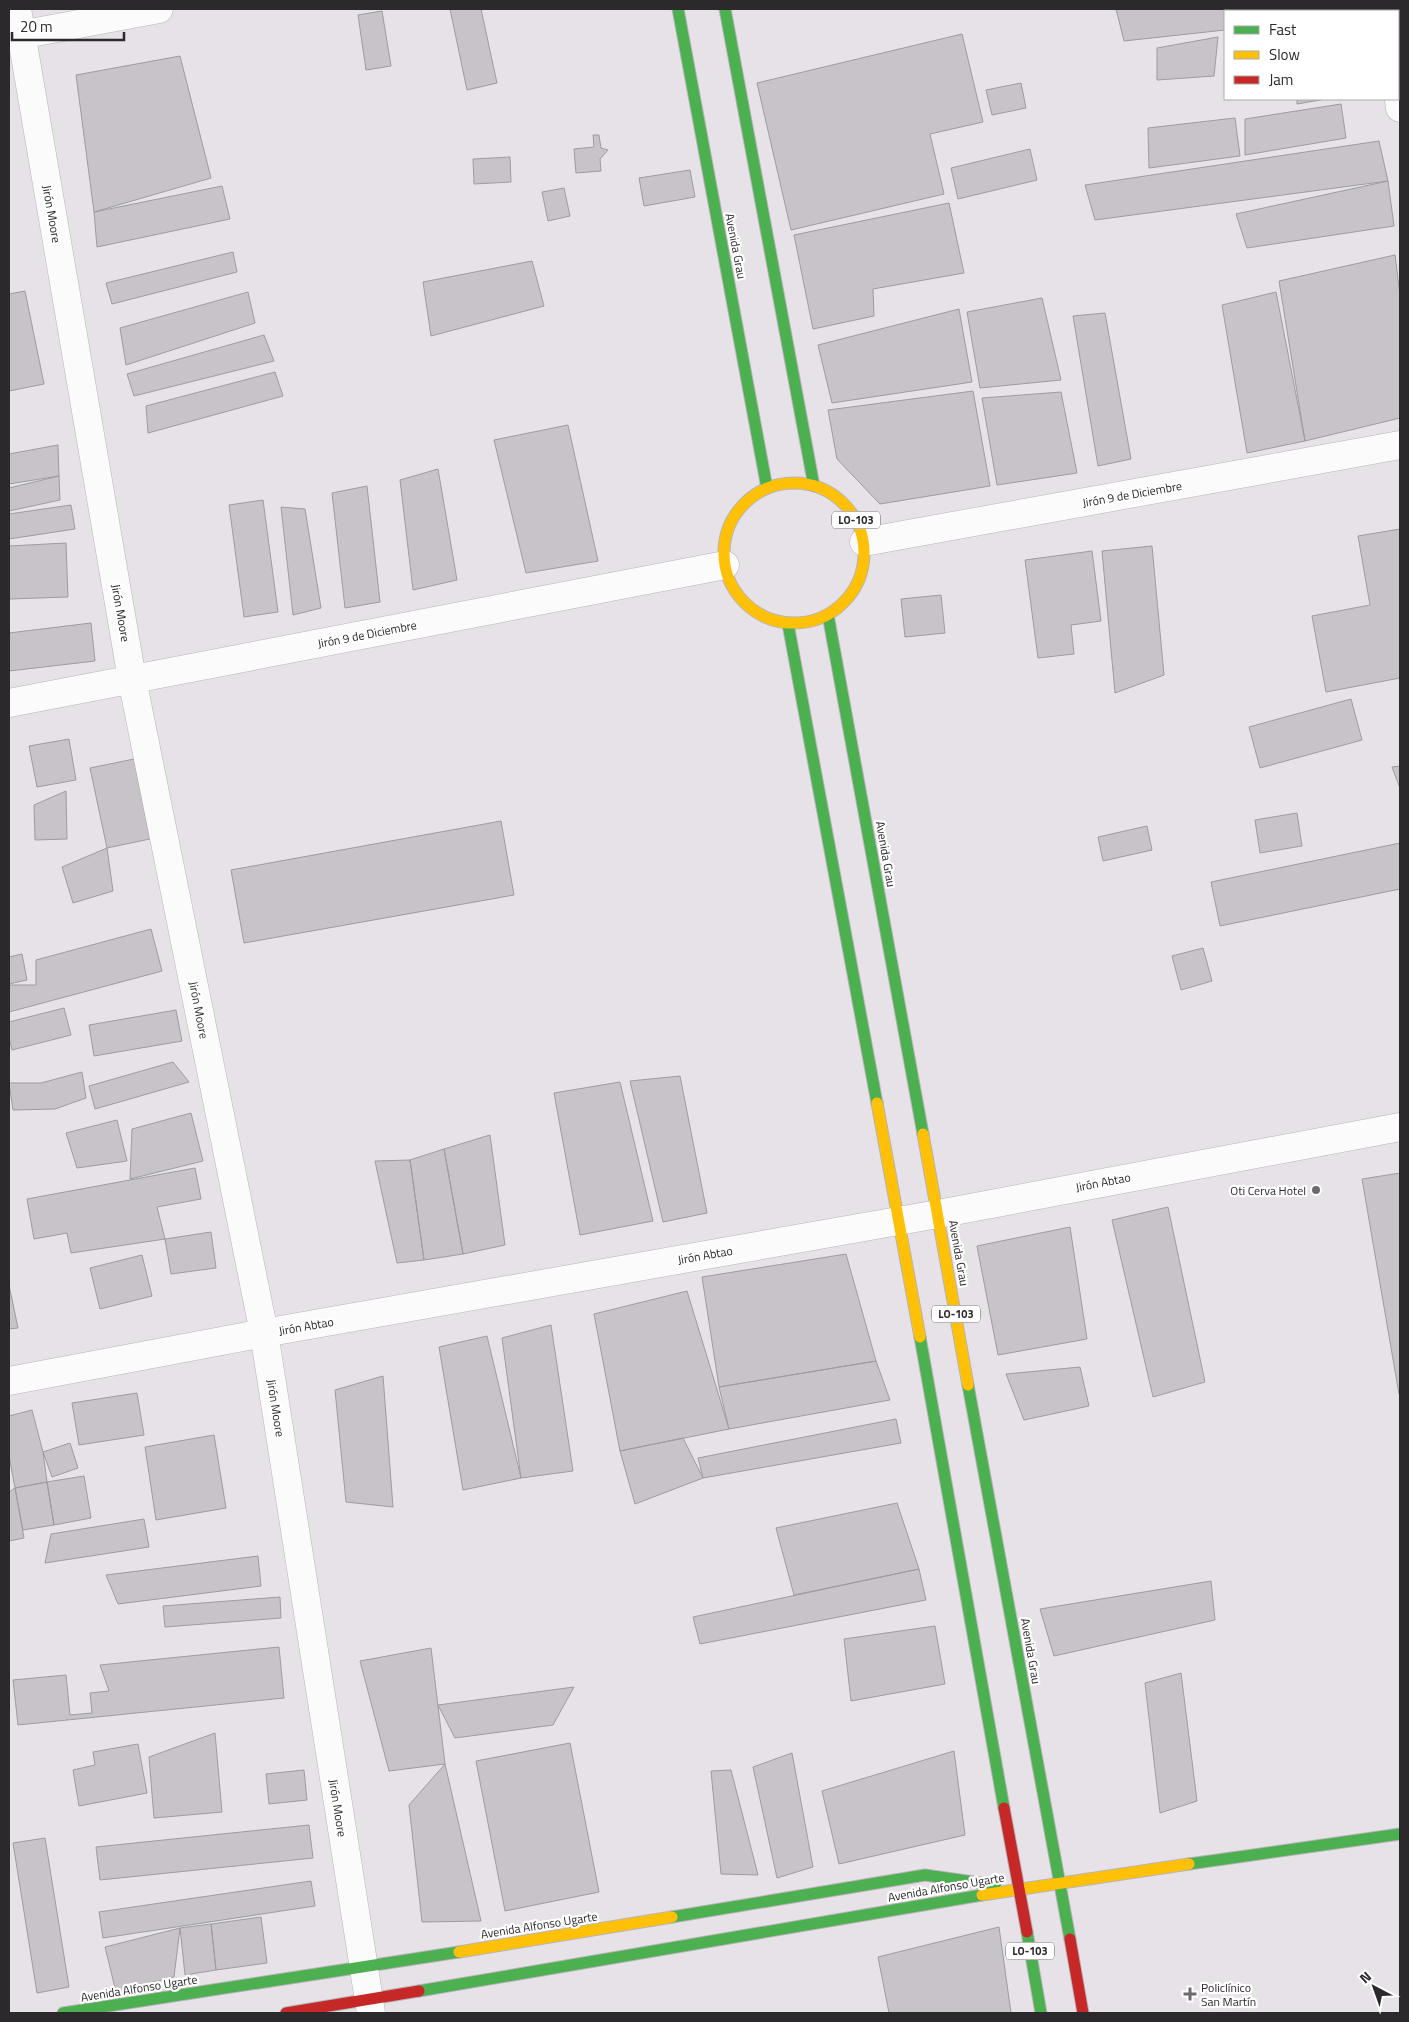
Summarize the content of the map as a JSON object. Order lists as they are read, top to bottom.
{
  "streets": {
    "main road": ["Avenida Grau", "LO-103", "Avenida Alfonso Ugarte"],
    "street": ["Jirón Moore", "Jirón 9 de Diciembre", "Jirón Abtao"]
  },
  "crossings": [
    ["Jirón Moore", "Jirón 9 de Diciembre"],
    ["Jirón Moore", "Jirón Abtao"],
    ["Jirón Moore", "Avenida Alfonso Ugarte"],
    ["Avenida Grau", "Jirón 9 de Diciembre"],
    ["Avenida Grau", "LO-103"],
    ["Avenida Grau", "Jirón Abtao"],
    ["Avenida Grau", "Avenida Alfonso Ugarte"],
    ["Jirón 9 de Diciembre", "LO-103"],
    ["LO-103", "Jirón Abtao"],
    ["LO-103", "Avenida Alfonso Ugarte"]
  ],
  "places": {
    "other": ["Oti Cerva Hotel"],
    "health": ["Policlínico San Martín"]
  },
  "legend": ["Fast", "Slow", "Jam"],
  "scale_bar": "20 m",
  "north": "top left"
}
